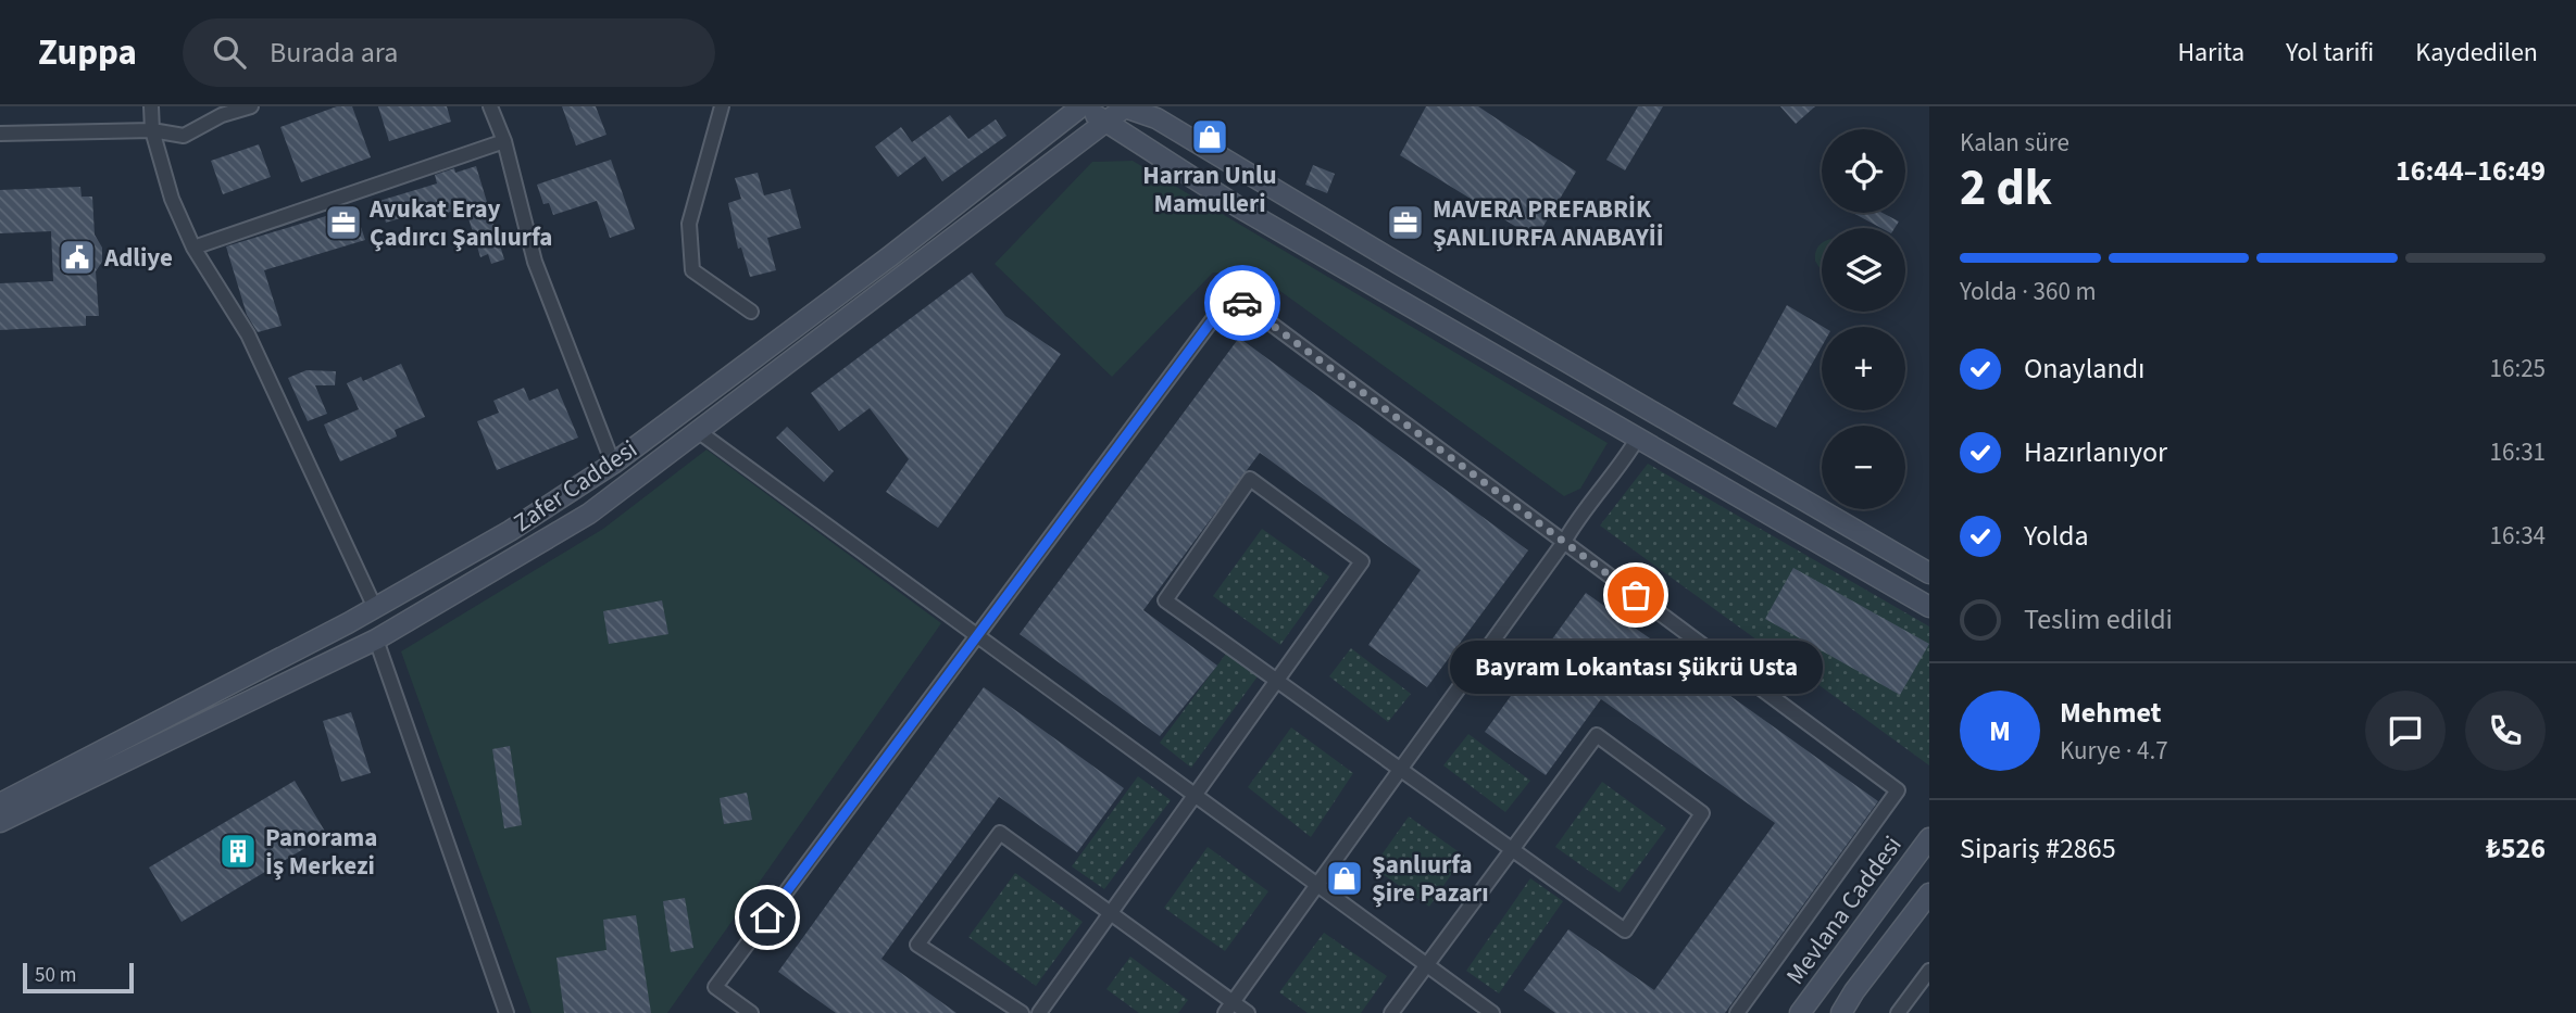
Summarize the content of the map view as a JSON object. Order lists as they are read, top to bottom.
{
  "streets": {
    "main road": ["Zafer Caddesi", "Mevlana Caddesi"]
  },
  "places": {
    "shop": ["Harran Unlu Mamulleri", "Şanlıurfa Şire Pazarı"],
    "office": ["Avukat Eray Çadırcı Şanlıurfa", "MAVERA PREFABRİK ŞANLIURFA ANABAYİİ"],
    "public building": ["Adliye"],
    "other": ["Bayram Lokantası Şükrü Usta"],
    "building": ["Panorama İş Merkezi"]
  },
  "scale_bar": "50 m",
  "page": {
    "header": "Zuppa",
    "search": "Burada ara",
    "nav": ["Harita", "Yol tarifi", "Kaydedilen"],
    "heading": ["2 dk", "Kalan süre", "16:44–16:49"],
    "panel": [
      "Mehmet",
      "Kurye · 4.7",
      "Sipariş #2865",
      "₺526"
    ],
    "map_buttons": ["+", "−"],
    "bar": "Yolda · 360 m",
    "list": [
      ["Onaylandı", "16:25"],
      ["Hazırlanıyor", "16:31"],
      ["Yolda", "16:34"],
      "Teslim edildi"
    ],
    "bubble": "Bayram Lokantası Şükrü Usta",
    "round": "M",
    "scale": "50 m"
  }
}
